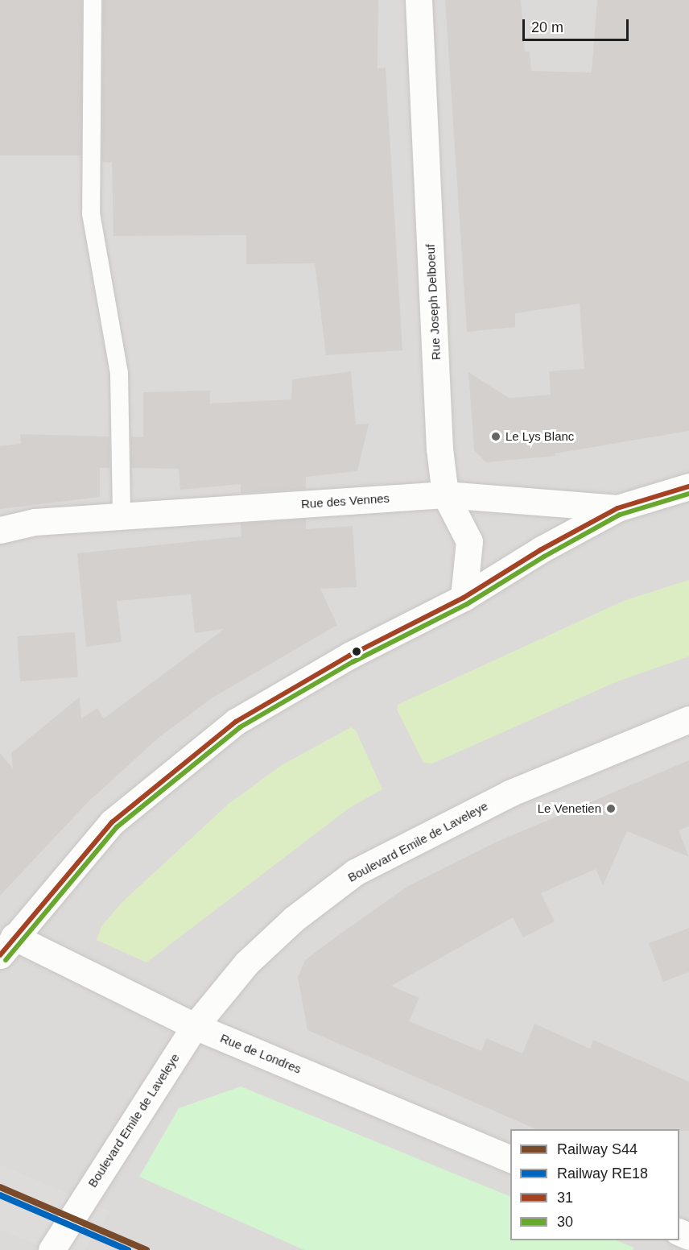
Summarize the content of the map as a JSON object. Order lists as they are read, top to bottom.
{
  "streets": {
    "street": [
      "Rue Joseph Delboeuf",
      "Rue des Vennes",
      "Boulevard Emile de Laveleye",
      "Rue de Londres"
    ]
  },
  "crossings": [
    ["Rue Joseph Delboeuf", "Rue des Vennes"],
    ["Boulevard Emile de Laveleye", "Rue de Londres"]
  ],
  "places": ["Le Lys Blanc", "Le Venetien"],
  "lines": [
    "transit line 31",
    "transit line 30",
    "rail line S44",
    "rail line RE18"
  ],
  "legend": [
    "Railway S44",
    "Railway RE18",
    "31",
    "30"
  ],
  "scale_bar": "20 m"
}
